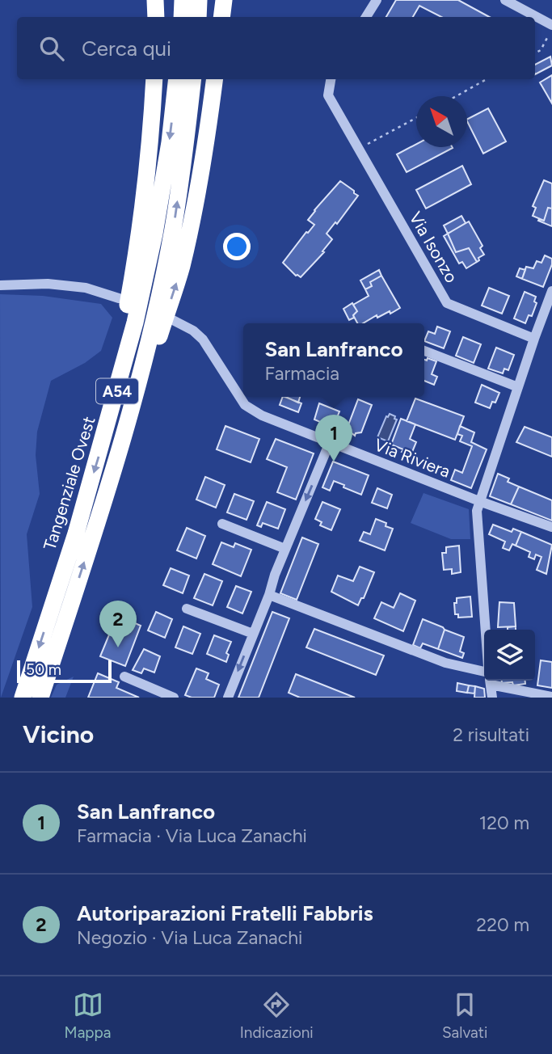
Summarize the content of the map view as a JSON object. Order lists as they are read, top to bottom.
{
  "streets": {
    "highway": ["A54", "Tangenziale Ovest"],
    "street": ["Via Isonzo", "Via Riviera"]
  },
  "scale_bar": "50 m",
  "north": "top left",
  "page": {
    "search": "Cerca qui",
    "popup": ["San Lanfranco", "Farmacia"],
    "pins": ["1", "2"],
    "scale": "50 m",
    "heading": ["Vicino", "2 risultati"],
    "list": [
      {
        "mark": "1",
        "name": "San Lanfranco",
        "note": "Farmacia · Via Luca Zanachi",
        "value": "120 m"
      },
      {
        "mark": "2",
        "name": "Autoriparazioni Fratelli Fabbris",
        "note": "Negozio · Via Luca Zanachi",
        "value": "220 m"
      }
    ],
    "nav": ["Mappa", "Indicazioni", "Salvati"]
  }
}
